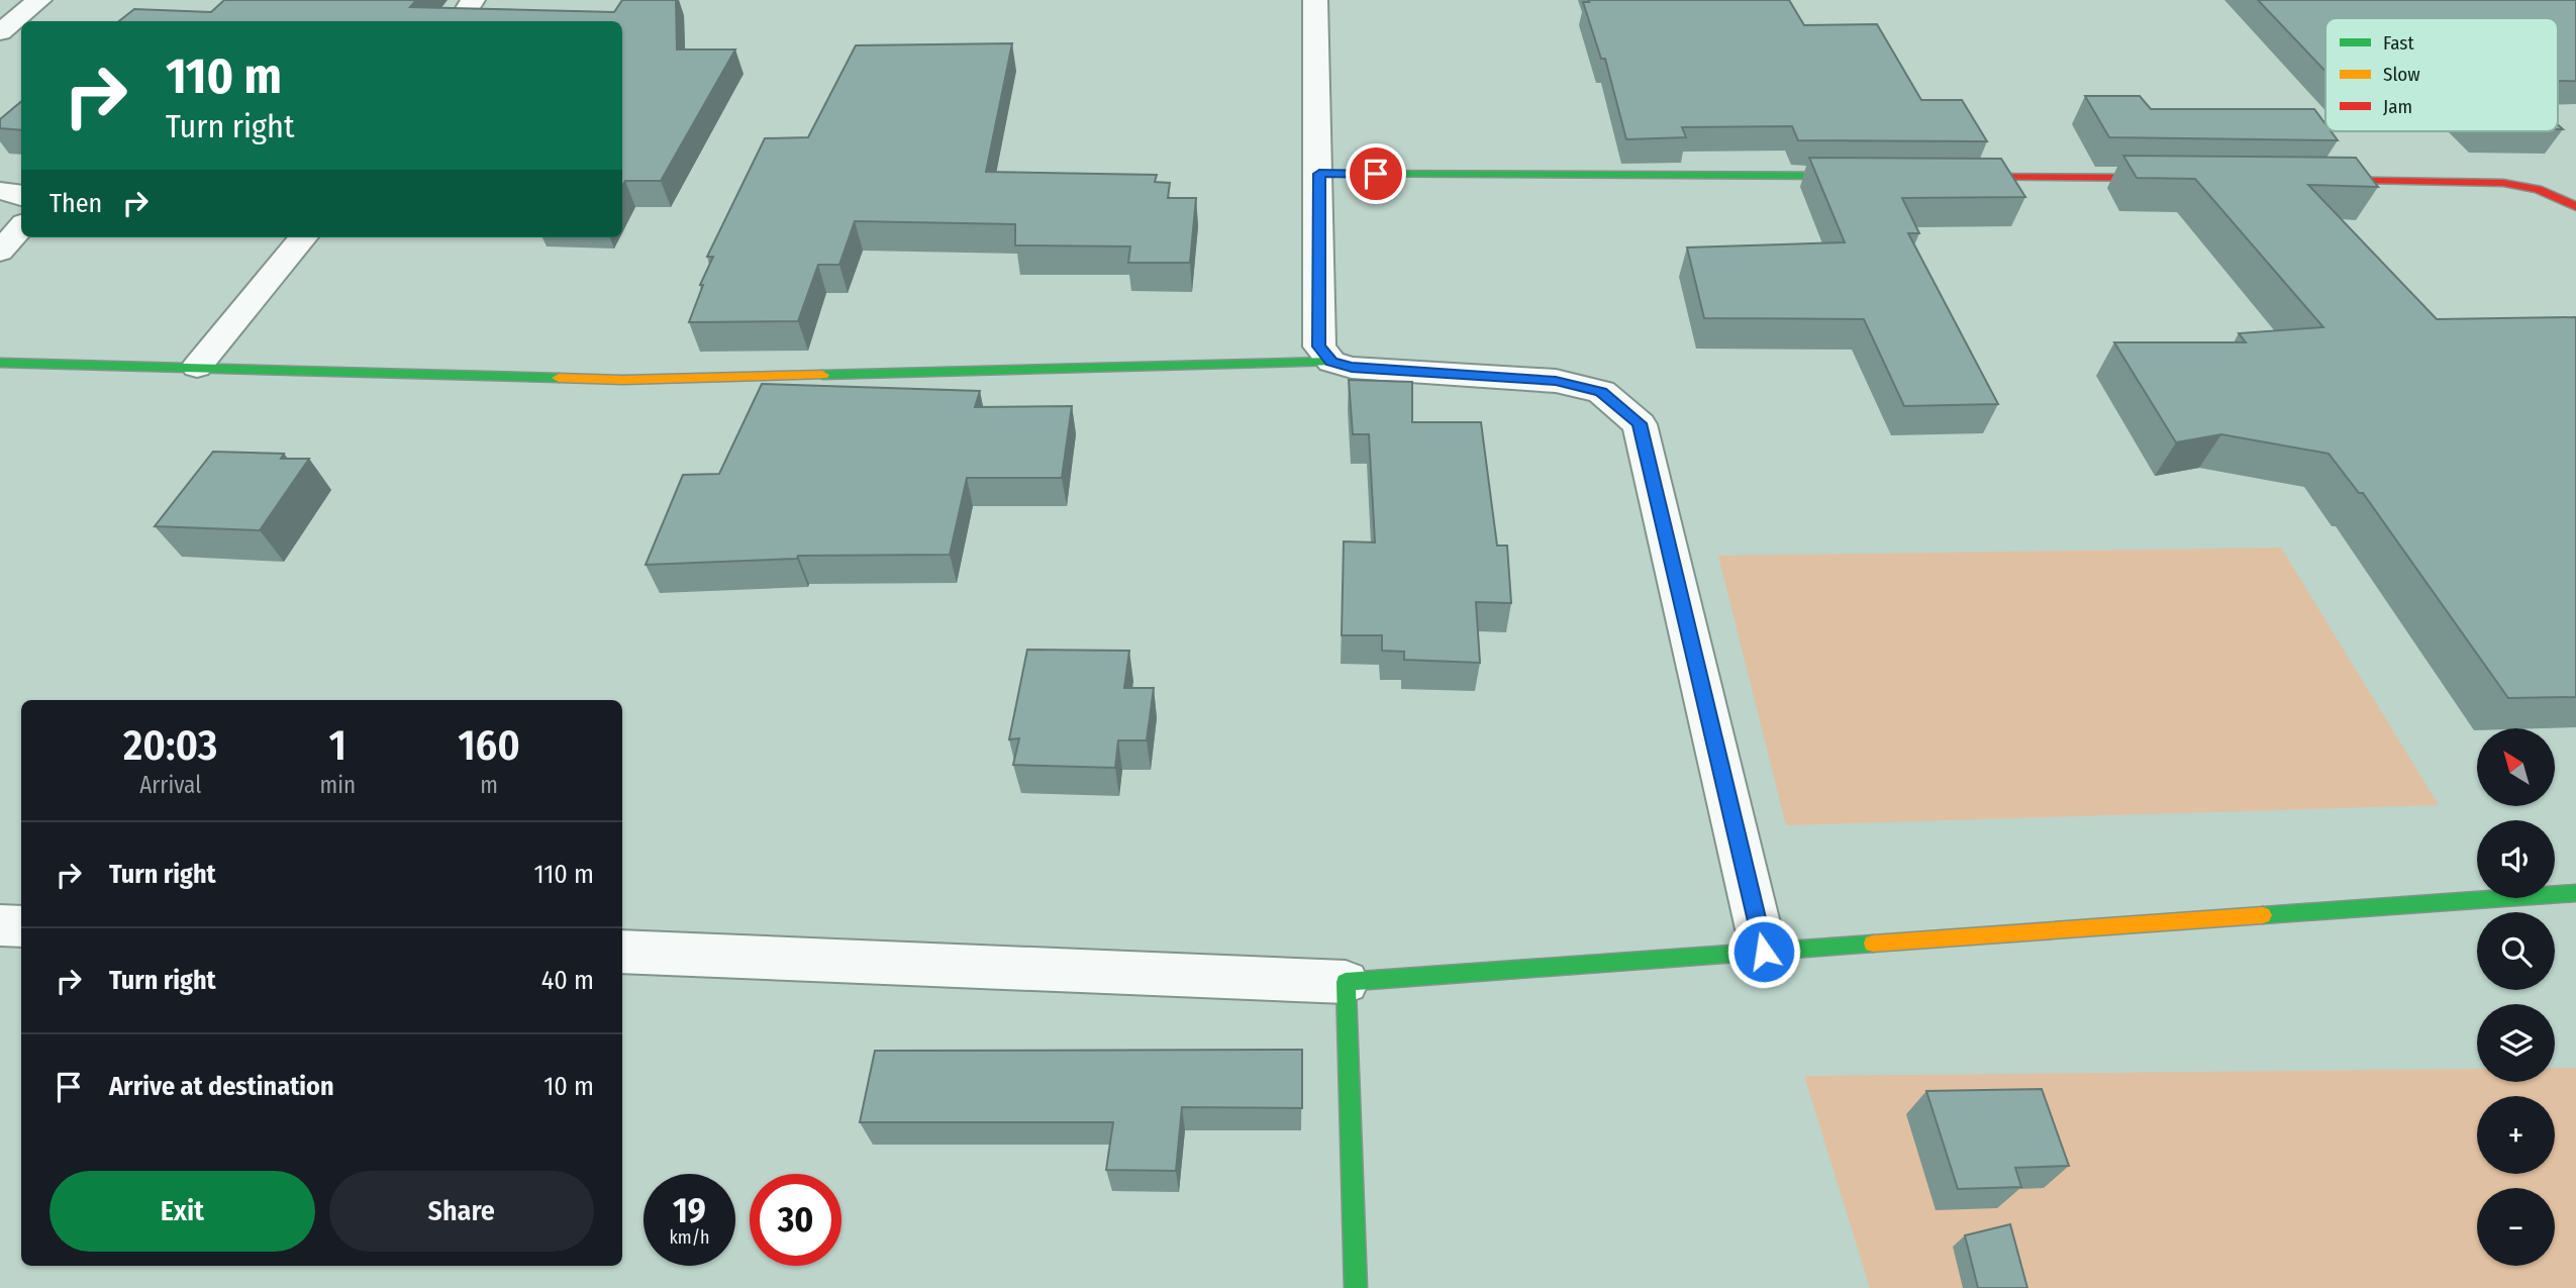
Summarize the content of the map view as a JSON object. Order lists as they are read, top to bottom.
{
  "legend": ["Fast", "Slow", "Jam"],
  "north": "top left",
  "page": {
    "turn": ["110 m", "Turn right"],
    "then": "Then",
    "eta": [
      "20:03",
      "Arrival",
      "1",
      "min",
      "160",
      "m"
    ],
    "map_buttons": ["+", "−"],
    "list": [
      {
        "name": "Turn right",
        "value": "110 m"
      },
      {
        "name": "Turn right",
        "value": "40 m"
      },
      {
        "name": "Arrive at destination",
        "value": "10 m"
      }
    ],
    "buttons": ["Exit", "Share"],
    "speed": "19 km/h",
    "limit": "30"
  }
}
